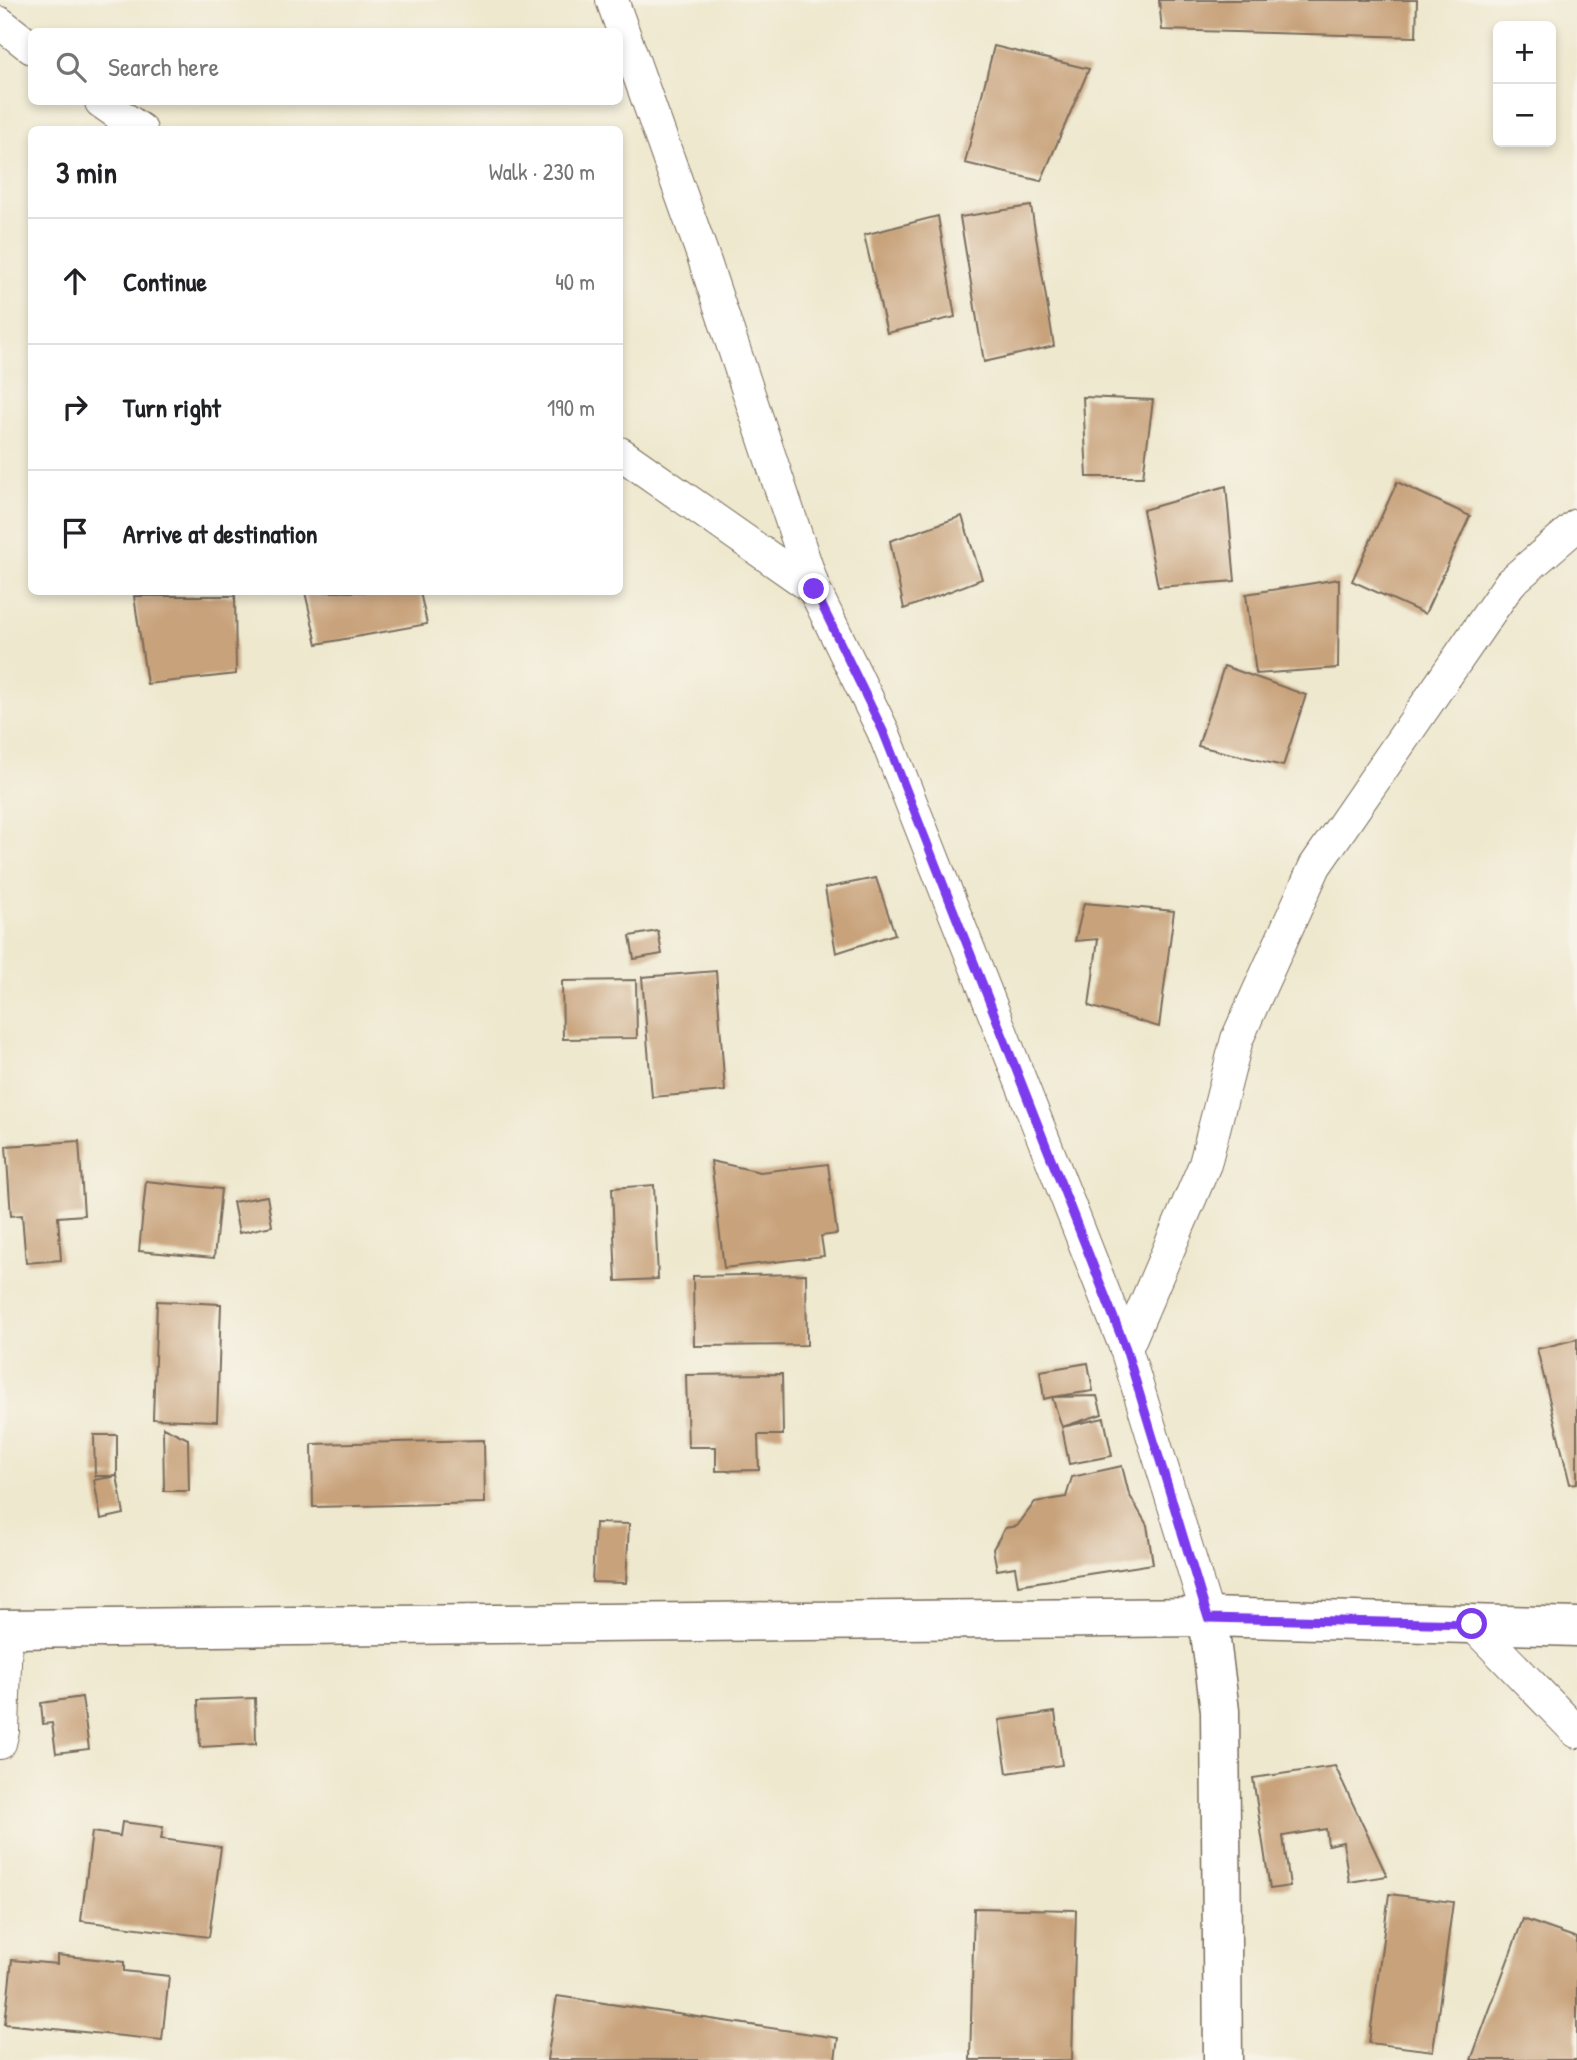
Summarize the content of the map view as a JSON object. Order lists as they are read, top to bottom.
{
  "page": {
    "map_buttons": ["+", "−"],
    "search": "Search here",
    "heading": ["3 min", "Walk · 230 m"],
    "list": [
      ["Continue", "40 m"],
      ["Turn right", "190 m"],
      "Arrive at destination"
    ]
  }
}
